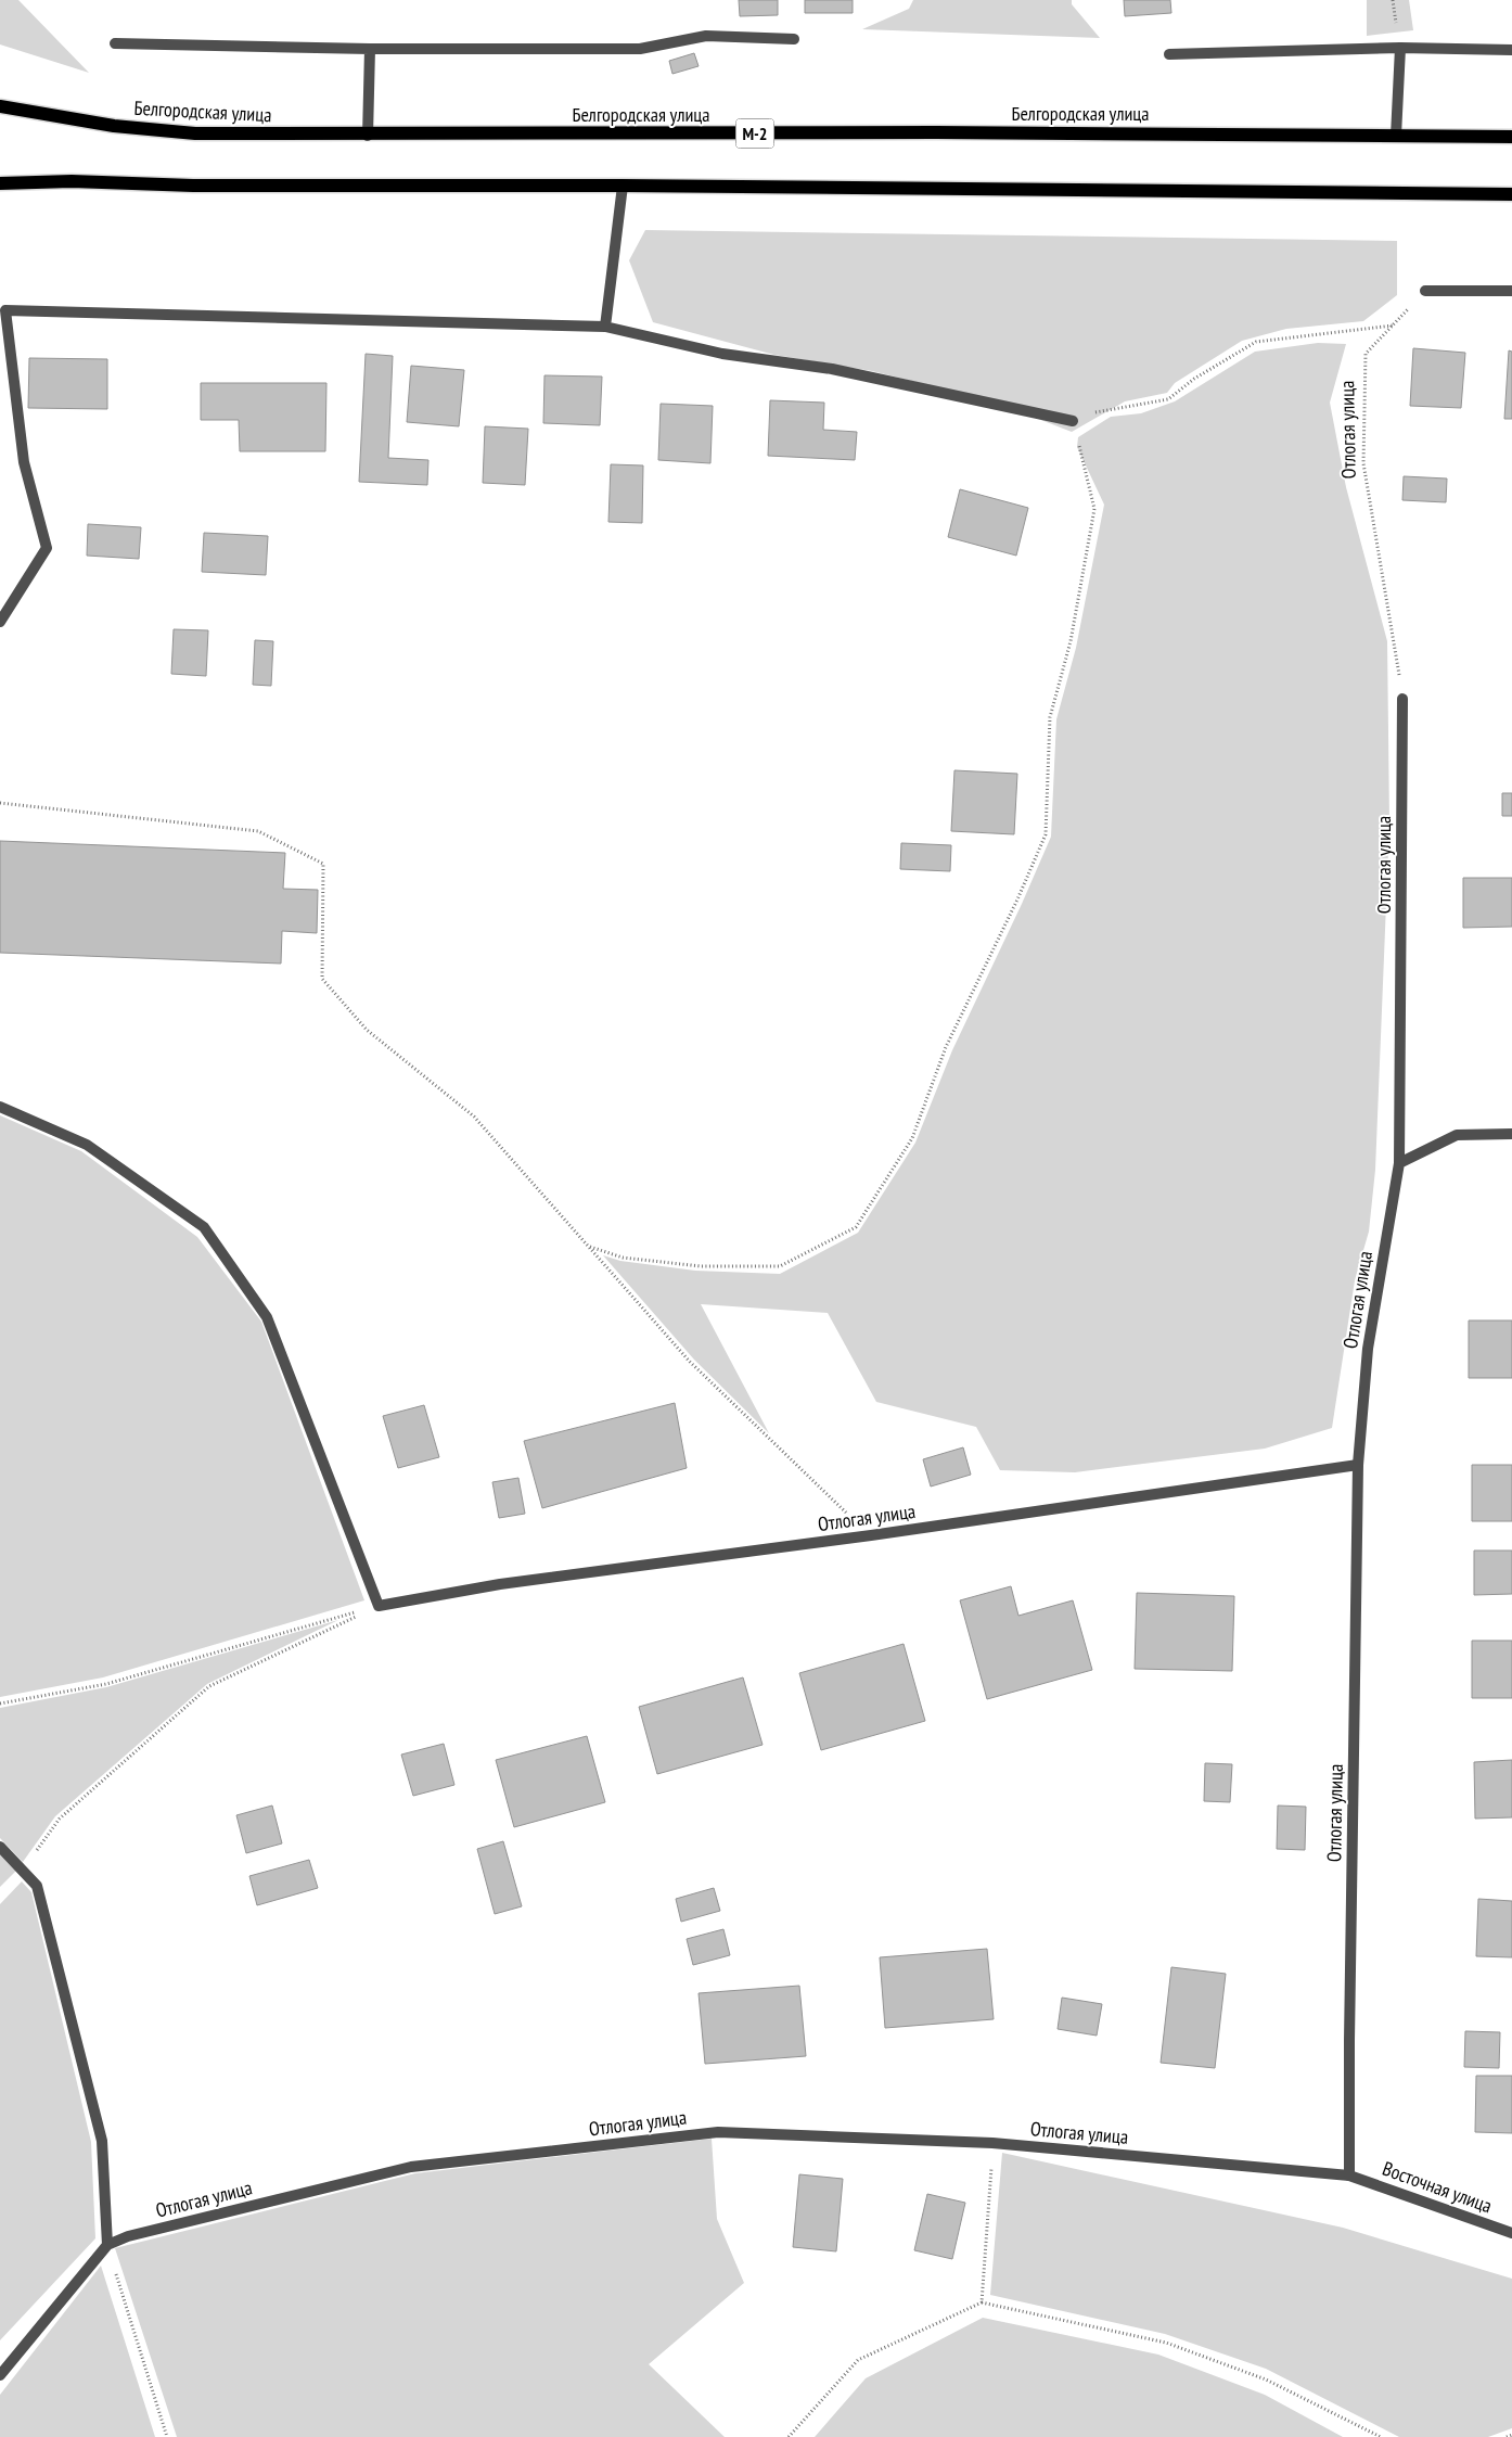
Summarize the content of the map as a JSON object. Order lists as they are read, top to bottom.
{
  "streets": {
    "main road": ["Белгородская улица", "М-2"],
    "street": ["Отлогая улица", "Восточная улица"]
  },
  "crossings": [
    ["Отлогая улица", "Восточная улица"]
  ]
}
